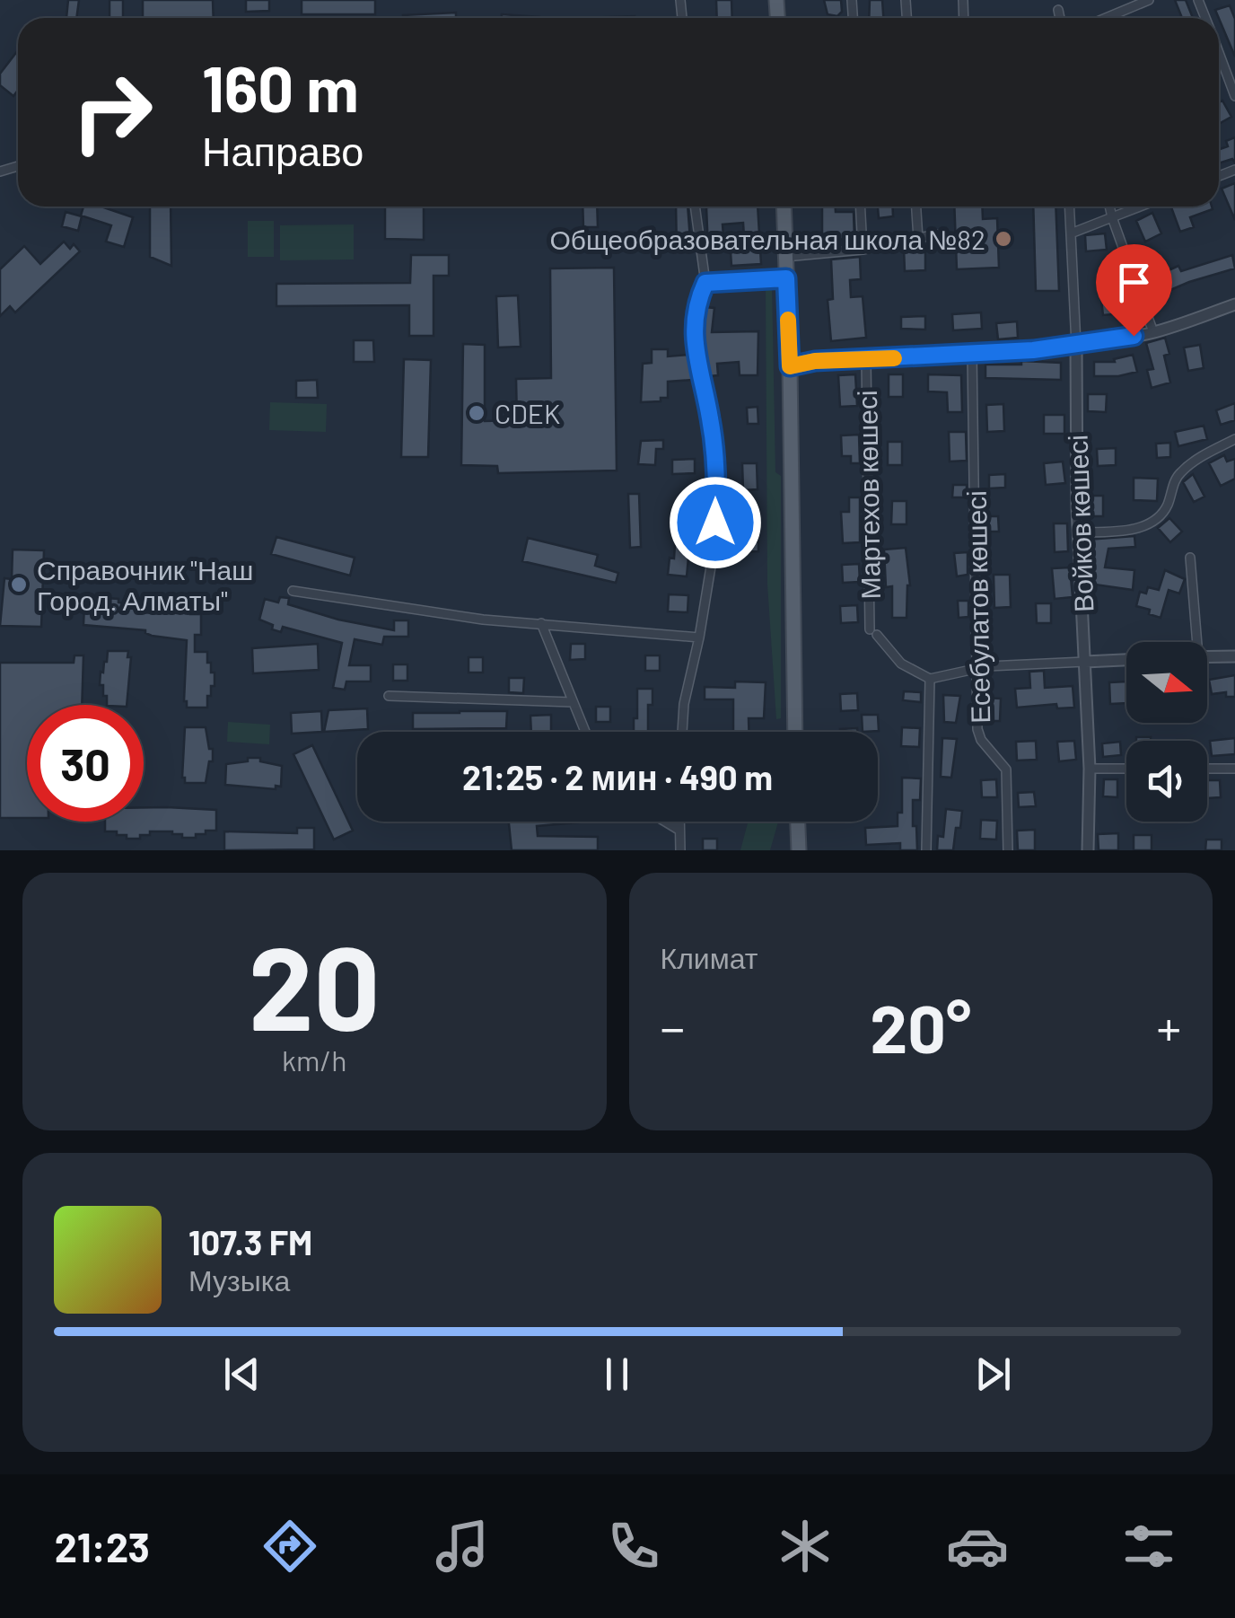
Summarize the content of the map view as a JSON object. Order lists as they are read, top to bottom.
{
  "streets": {
    "street": ["Мартехов көшесі", "Войков көшесі", "Есебулатов көшесі"]
  },
  "places": ["Общеобразовательная школа №82", "CDEK", "Справочник \"Наш Город. Алматы\""],
  "north": "right",
  "page": {
    "turn": ["160 m", "Направо"],
    "limit": "30",
    "trip": "21:25 · 2 мин · 490 m",
    "tile": [
      ["20", "km/h"],
      "Климат"
    ],
    "heat": ["−", "20°", "+"],
    "song": ["107.3 FM", "Музыка"],
    "tabs": "21:23"
  }
}
